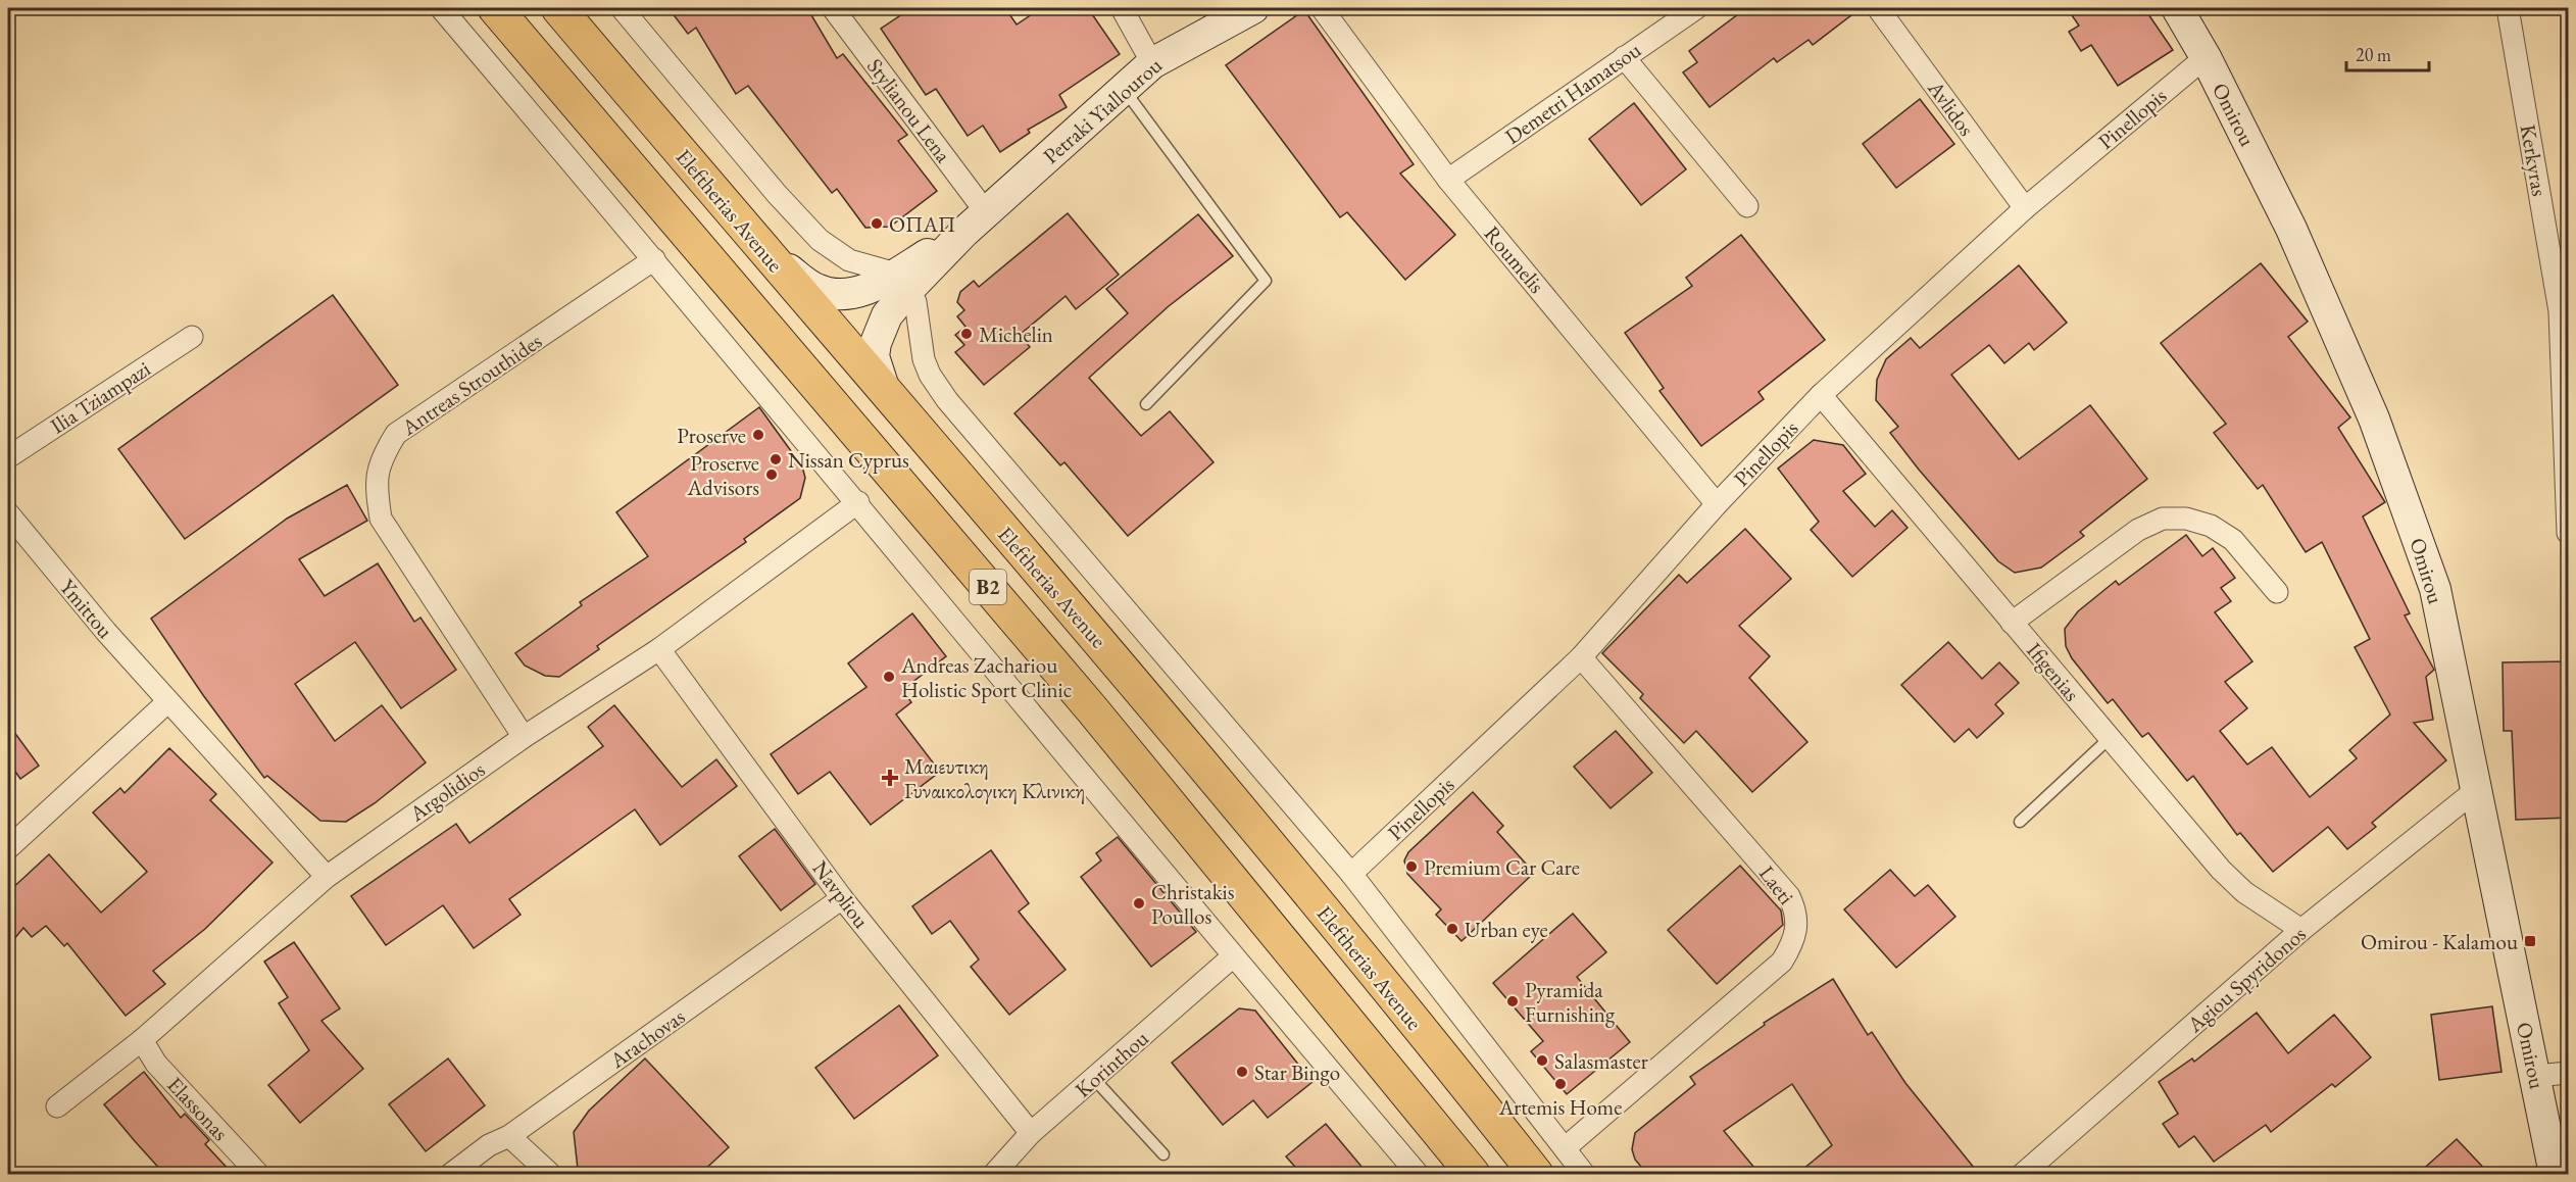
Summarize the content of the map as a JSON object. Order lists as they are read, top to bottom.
{
  "streets": {
    "highway": ["Eleftherias Avenue", "B2"],
    "street": [
      "Demetri Hamatsou",
      "Avlidos",
      "Stylianou Lena",
      "Petraki Yiallourou",
      "Omirou",
      "Pinellopis",
      "Kerkyras",
      "Roumelis",
      "Antreas Strouthides",
      "Ilia Tziampazi",
      "Ymittou",
      "Ifigenias",
      "Argolidios",
      "Laeti",
      "Navpliou",
      "Agiou Spyridonos",
      "Arachovas",
      "Korinthou",
      "Elassonas"
    ]
  },
  "crossings": [
    ["Demetri Hamatsou", "Roumelis"],
    ["Avlidos", "Pinellopis"],
    ["Stylianou Lena", "Petraki Yiallourou"],
    ["Petraki Yiallourou", "Eleftherias Avenue"],
    ["Omirou", "Pinellopis"],
    ["Omirou", "Agiou Spyridonos"],
    ["Pinellopis", "Roumelis"],
    ["Pinellopis", "Ifigenias"],
    ["Pinellopis", "Laeti"],
    ["Antreas Strouthides", "Argolidios"],
    ["Ymittou", "Argolidios"],
    ["Ifigenias", "Agiou Spyridonos"],
    ["Argolidios", "Navpliou"],
    ["Argolidios", "Elassonas"],
    ["Navpliou", "Arachovas"],
    ["Navpliou", "Korinthou"]
  ],
  "places": {
    "other": [
      "ΟΠΑΠ",
      "Michelin",
      "Proserve",
      "Nissan Cyprus",
      "Proserve Advisors",
      "Andreas Zachariou Holistic Sport Clinic",
      "Premium Car Care",
      "Christakis Poullos",
      "Urban eye",
      "Pyramida Furnishing",
      "Salasmaster",
      "Star Bingo",
      "Artemis Home"
    ],
    "health": ["Μαιευτικη Γυναικολογικη Κλινικη"],
    "transit": ["Omirou - Kalamou"]
  },
  "scale_bar": "20 m"
}
